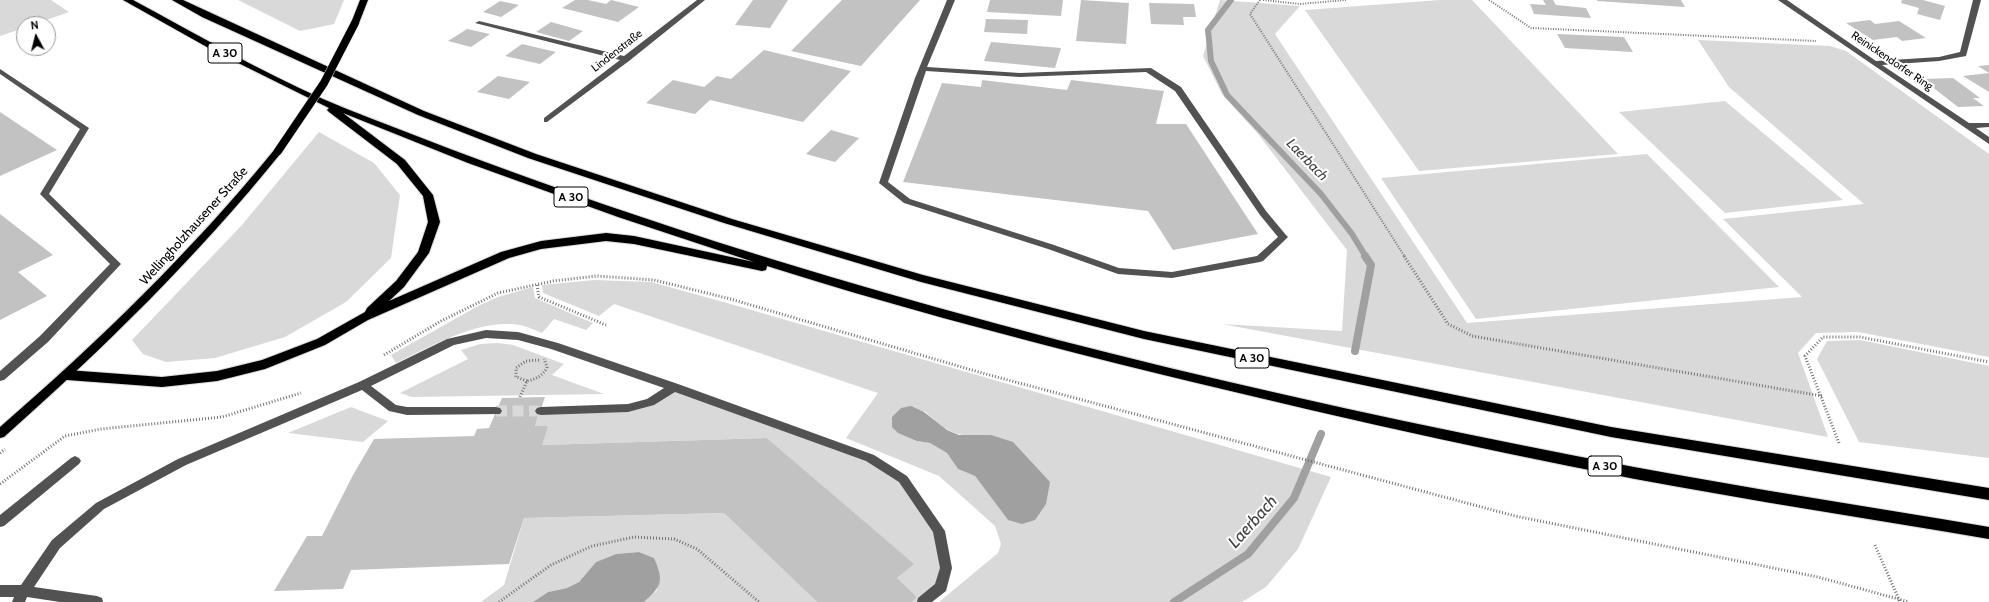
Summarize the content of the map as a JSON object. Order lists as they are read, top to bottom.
{
  "streets": {
    "highway": ["A 30"],
    "main road": ["Wellingholzhausener Straße"],
    "street": ["Lindenstraße", "Reinickendorfer Ring"]
  },
  "water": ["Laerbach"],
  "north": "top"
}
